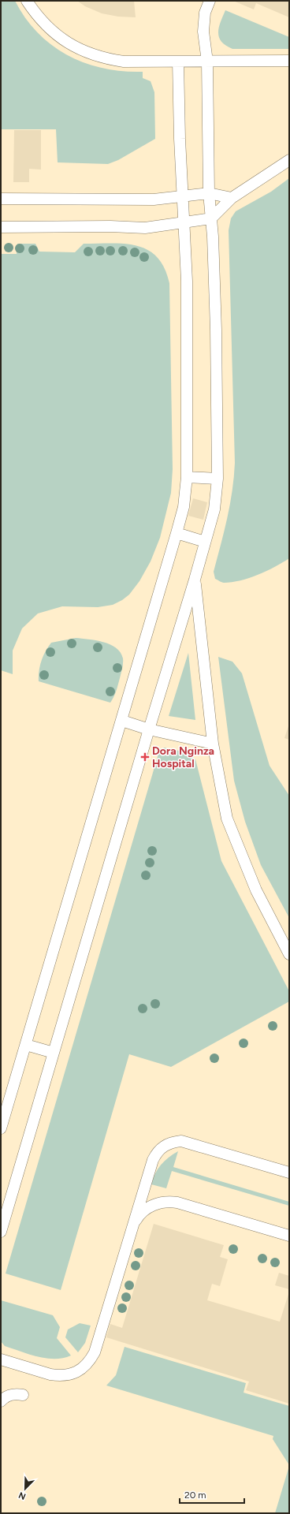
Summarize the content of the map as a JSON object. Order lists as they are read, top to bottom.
{
  "places": {
    "health": ["Dora Nginza Hospital"]
  },
  "scale_bar": "20 m",
  "north": "bottom left"
}
